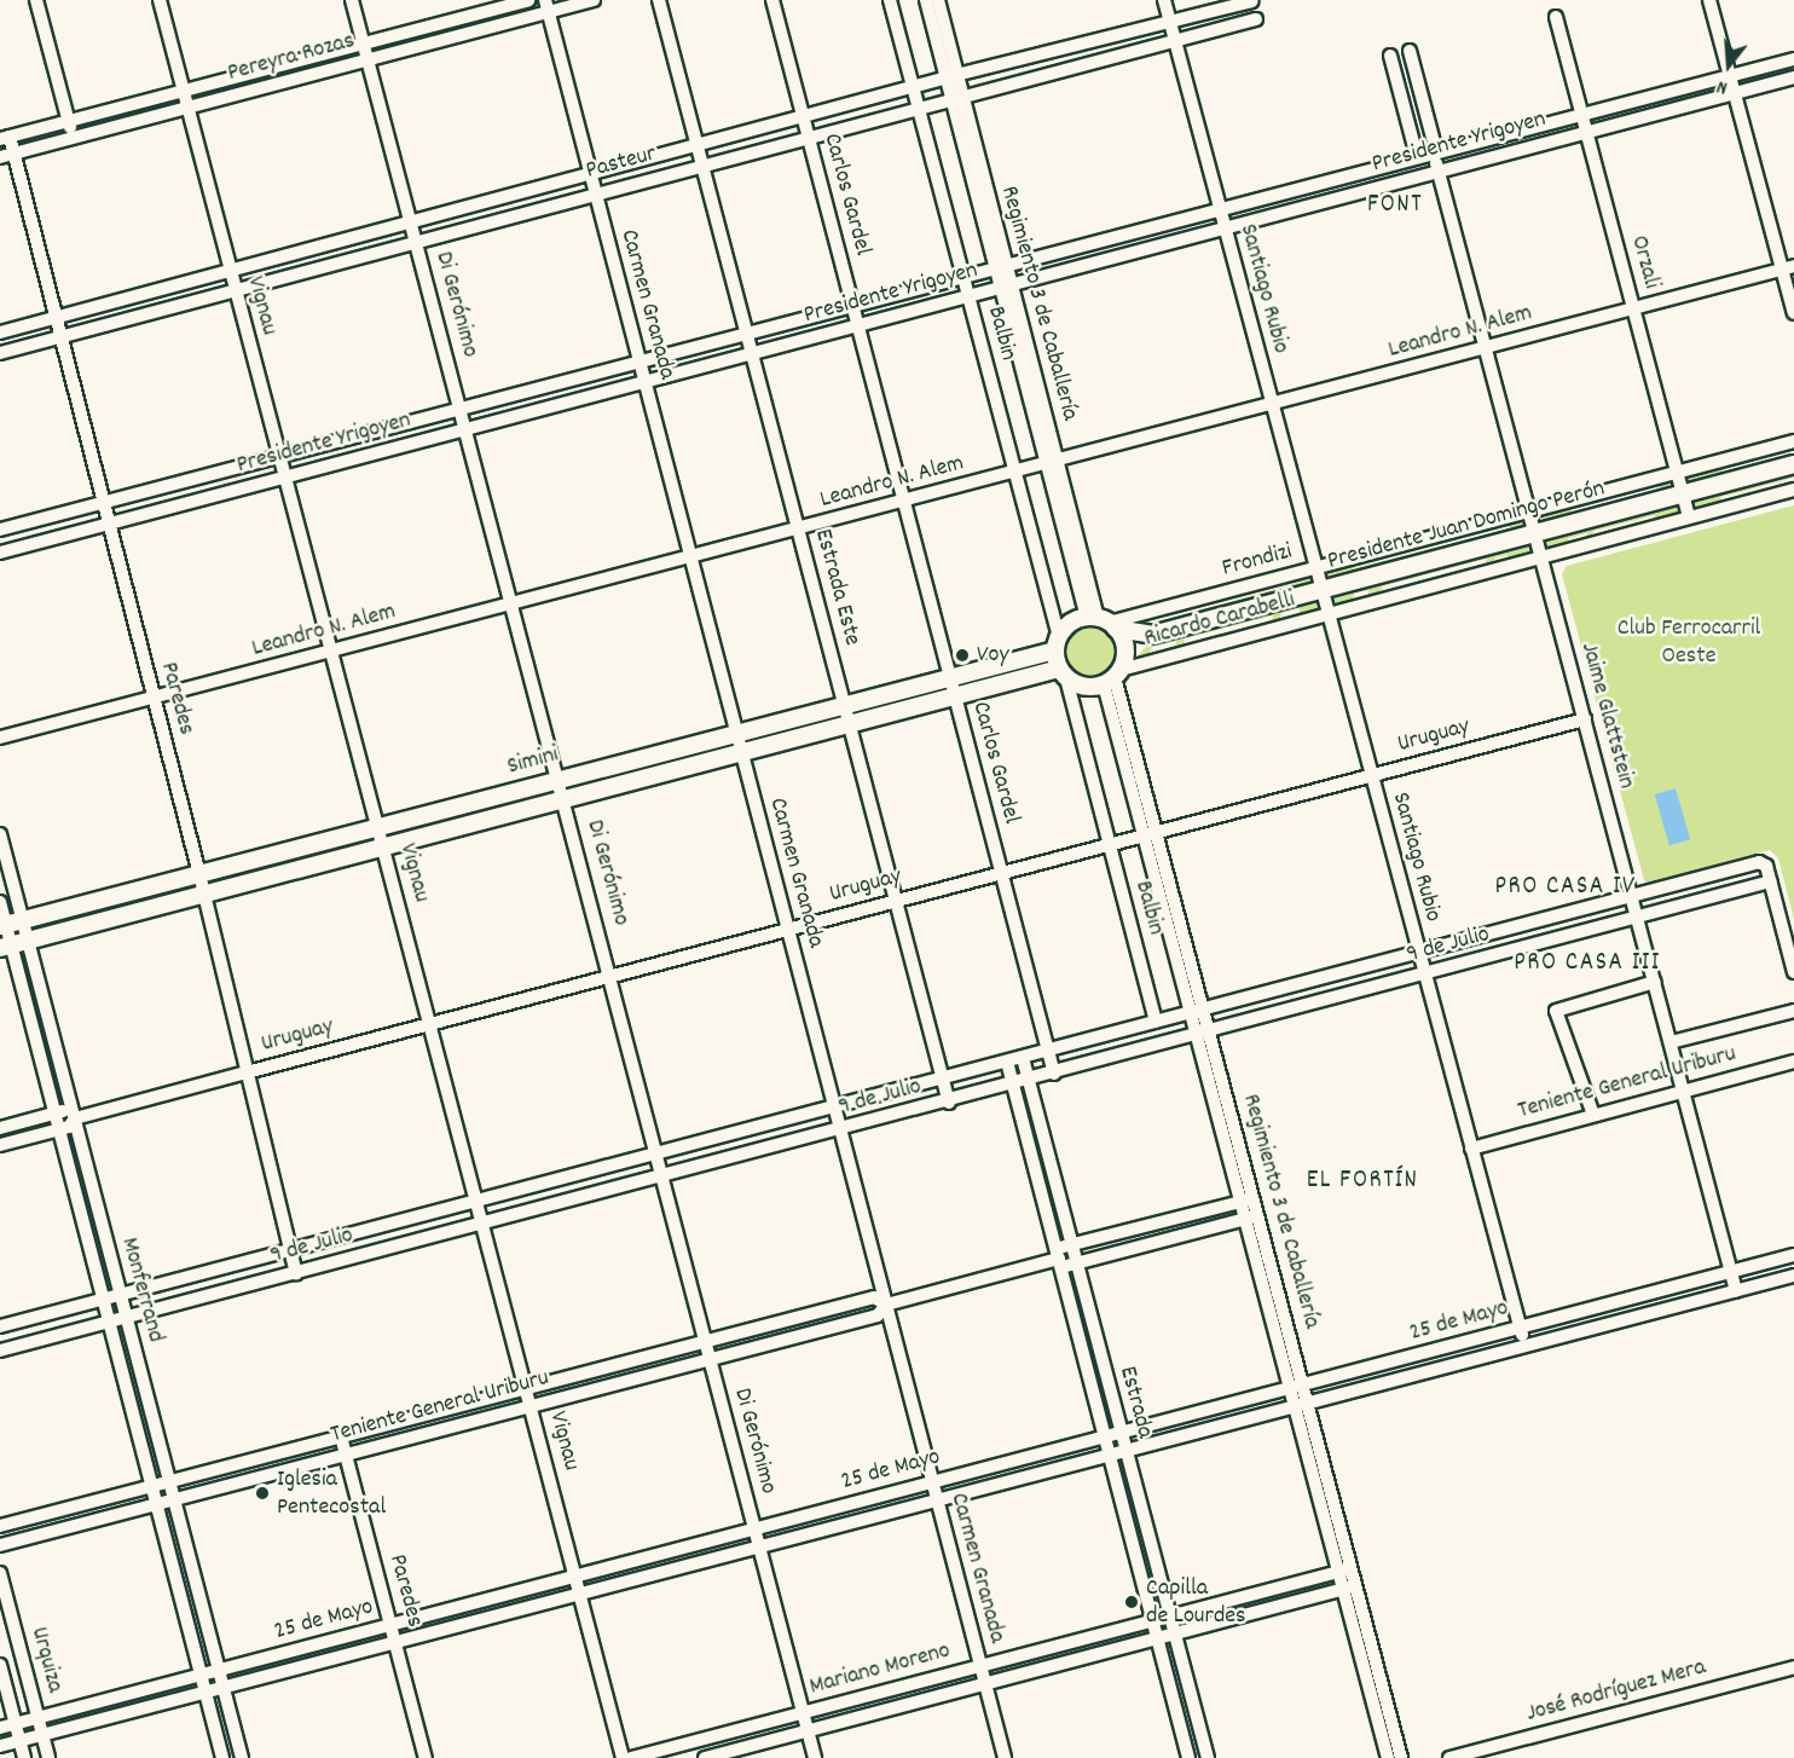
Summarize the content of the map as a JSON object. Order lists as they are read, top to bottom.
{
  "streets": {
    "main road": ["Presidente Juan Domingo Perón", "Simini"],
    "street": [
      "Pereyra Rozas",
      "Presidente Yrigoyen",
      "Pasteur",
      "Carlos Gardel",
      "Orzali",
      "Santiago Rubio",
      "Regimiento 3 de Caballería",
      "Di Gerónimo",
      "Carmen Granada",
      "Vignau",
      "Leandro N. Alem",
      "Balbin",
      "Frondizi",
      "Estrada Este",
      "Ricardo Carabelli",
      "Paredes",
      "Jaime Glattstein",
      "Uruguay",
      "9 de Julio",
      "Teniente General Uriburu",
      "Monferrand",
      "25 de Mayo",
      "Estrada",
      "Urquiza",
      "Mariano Moreno",
      "José Rodríguez Mera"
    ]
  },
  "crossings": [
    ["Pereyra Rozas", "Di Gerónimo"],
    ["Pereyra Rozas", "Carmen Granada"],
    ["Pereyra Rozas", "Vignau"],
    ["Pereyra Rozas", "Paredes"],
    ["Presidente Yrigoyen", "Carlos Gardel"],
    ["Presidente Yrigoyen", "Orzali"],
    ["Presidente Yrigoyen", "Santiago Rubio"],
    ["Presidente Yrigoyen", "Regimiento 3 de Caballería"],
    ["Presidente Yrigoyen", "Di Gerónimo"],
    ["Presidente Yrigoyen", "Carmen Granada"],
    ["Presidente Yrigoyen", "Vignau"],
    ["Presidente Yrigoyen", "Balbin"],
    ["Presidente Yrigoyen", "Estrada Este"],
    ["Presidente Yrigoyen", "Paredes"],
    ["Presidente Yrigoyen", "Jaime Glattstein"],
    ["Pasteur", "Carlos Gardel"],
    ["Pasteur", "Santiago Rubio"],
    ["Pasteur", "Regimiento 3 de Caballería"],
    ["Pasteur", "Di Gerónimo"],
    ["Pasteur", "Carmen Granada"],
    ["Pasteur", "Vignau"],
    ["Pasteur", "Balbin"],
    ["Pasteur", "Estrada Este"],
    ["Pasteur", "Paredes"],
    ["Carlos Gardel", "Leandro N. Alem"],
    ["Carlos Gardel", "Uruguay"],
    ["Carlos Gardel", "Simini"],
    ["Carlos Gardel", "9 de Julio"],
    ["Orzali", "Leandro N. Alem"],
    ["Orzali", "Presidente Juan Domingo Perón"],
    ["Orzali", "Frondizi"],
    ["Orzali", "Ricardo Carabelli"],
    ["Santiago Rubio", "Leandro N. Alem"],
    ["Santiago Rubio", "Presidente Juan Domingo Perón"],
    ["Santiago Rubio", "Frondizi"],
    ["Santiago Rubio", "Ricardo Carabelli"],
    ["Santiago Rubio", "Uruguay"],
    ["Santiago Rubio", "9 de Julio"],
    ["Santiago Rubio", "Teniente General Uriburu"],
    ["Santiago Rubio", "25 de Mayo"],
    ["Regimiento 3 de Caballería", "Leandro N. Alem"],
    ["Regimiento 3 de Caballería", "Balbin"],
    ["Regimiento 3 de Caballería", "Presidente Juan Domingo Perón"],
    ["Regimiento 3 de Caballería", "Frondizi"],
    ["Regimiento 3 de Caballería", "Ricardo Carabelli"],
    ["Regimiento 3 de Caballería", "Uruguay"],
    ["Regimiento 3 de Caballería", "Simini"],
    ["Regimiento 3 de Caballería", "9 de Julio"],
    ["Regimiento 3 de Caballería", "25 de Mayo"],
    ["Regimiento 3 de Caballería", "Mariano Moreno"],
    ["Di Gerónimo", "Leandro N. Alem"],
    ["Di Gerónimo", "Uruguay"],
    ["Di Gerónimo", "Simini"],
    ["Di Gerónimo", "9 de Julio"],
    ["Di Gerónimo", "Teniente General Uriburu"],
    ["Di Gerónimo", "25 de Mayo"],
    ["Di Gerónimo", "Mariano Moreno"],
    ["Carmen Granada", "Leandro N. Alem"],
    ["Carmen Granada", "Uruguay"],
    ["Carmen Granada", "Simini"],
    ["Carmen Granada", "9 de Julio"],
    ["Carmen Granada", "Teniente General Uriburu"],
    ["Carmen Granada", "25 de Mayo"],
    ["Carmen Granada", "Mariano Moreno"],
    ["Vignau", "Leandro N. Alem"],
    ["Vignau", "Uruguay"],
    ["Vignau", "Simini"],
    ["Vignau", "9 de Julio"],
    ["Vignau", "Teniente General Uriburu"],
    ["Vignau", "25 de Mayo"],
    ["Leandro N. Alem", "Balbin"],
    ["Leandro N. Alem", "Estrada Este"],
    ["Leandro N. Alem", "Paredes"],
    ["Leandro N. Alem", "Jaime Glattstein"],
    ["Balbin", "Presidente Juan Domingo Perón"],
    ["Balbin", "Frondizi"],
    ["Balbin", "Ricardo Carabelli"],
    ["Balbin", "Uruguay"],
    ["Balbin", "Simini"],
    ["Balbin", "9 de Julio"],
    ["Presidente Juan Domingo Perón", "Frondizi"],
    ["Presidente Juan Domingo Perón", "Ricardo Carabelli"],
    ["Presidente Juan Domingo Perón", "Jaime Glattstein"],
    ["Presidente Juan Domingo Perón", "Simini"],
    ["Frondizi", "Ricardo Carabelli"],
    ["Frondizi", "Jaime Glattstein"],
    ["Frondizi", "Simini"],
    ["Estrada Este", "Uruguay"],
    ["Estrada Este", "Simini"],
    ["Estrada Este", "9 de Julio"],
    ["Ricardo Carabelli", "Jaime Glattstein"],
    ["Ricardo Carabelli", "Simini"],
    ["Paredes", "Uruguay"],
    ["Paredes", "Simini"],
    ["Paredes", "9 de Julio"],
    ["Paredes", "Teniente General Uriburu"],
    ["Paredes", "25 de Mayo"],
    ["Jaime Glattstein", "Uruguay"],
    ["Jaime Glattstein", "9 de Julio"],
    ["Jaime Glattstein", "Teniente General Uriburu"],
    ["Jaime Glattstein", "25 de Mayo"],
    ["Uruguay", "Monferrand"],
    ["Simini", "Monferrand"],
    ["9 de Julio", "Monferrand"],
    ["9 de Julio", "Estrada"],
    ["Teniente General Uriburu", "Monferrand"],
    ["Teniente General Uriburu", "Estrada"],
    ["Monferrand", "25 de Mayo"],
    ["25 de Mayo", "Estrada"],
    ["25 de Mayo", "Urquiza"],
    ["Estrada", "Mariano Moreno"]
  ],
  "districts": [
    "FONT",
    "PRO CASA IV",
    "PRO CASA III",
    "EL FORTÍN"
  ],
  "parks": ["Club Ferrocarril Oeste"],
  "places": ["Voy", "Iglesia Pentecostal", "Capilla de Lourdes"],
  "north": "bottom"
}
